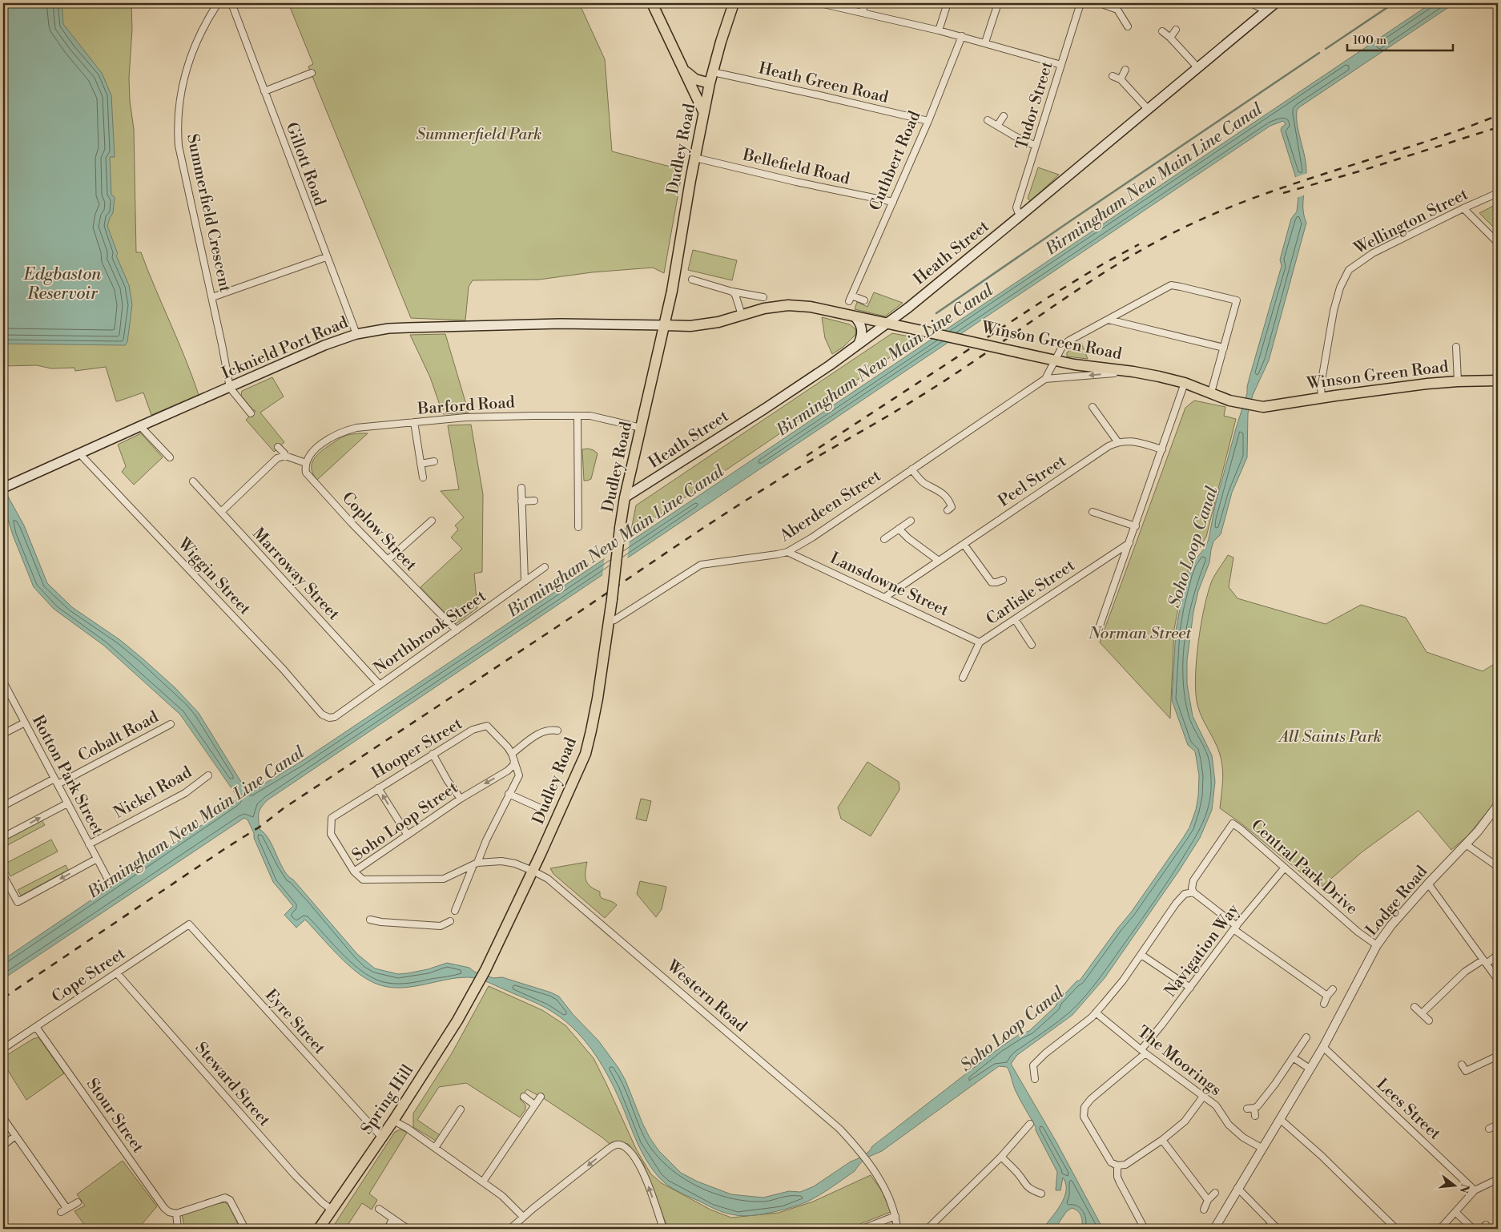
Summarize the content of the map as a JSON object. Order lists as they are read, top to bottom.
{
  "streets": {
    "main road": [
      "Dudley Road",
      "Heath Street",
      "Winson Green Road",
      "Icknield Port Road",
      "Spring Hill"
    ],
    "street": [
      "Heath Green Road",
      "Tudor Street",
      "Cuthbert Road",
      "Gillott Road",
      "Bellefield Road",
      "Summerfield Crescent",
      "Wellington Street",
      "Barford Road",
      "Peel Street",
      "Aberdeen Street",
      "Coplow Street",
      "Marroway Street",
      "Wiggin Street",
      "Lansdowne Street",
      "Carlisle Street",
      "Northbrook Street",
      "Cobalt Road",
      "Hooper Street",
      "Rotton Park Street",
      "Nickel Road",
      "Soho Loop Street",
      "Central Park Drive",
      "Lodge Road",
      "Navigation Way",
      "Cope Street",
      "Western Road",
      "Eyre Street",
      "The Moorings",
      "Steward Street",
      "Lees Street",
      "Stour Street"
    ]
  },
  "crossings": [
    ["Heath Green Road", "Dudley Road"],
    ["Heath Green Road", "Cuthbert Road"],
    ["Tudor Street", "Heath Street"],
    ["Dudley Road", "Bellefield Road"],
    ["Dudley Road", "Heath Street"],
    ["Dudley Road", "Winson Green Road"],
    ["Dudley Road", "Icknield Port Road"],
    ["Dudley Road", "Barford Road"],
    ["Dudley Road", "Aberdeen Street"],
    ["Dudley Road", "Western Road"],
    ["Dudley Road", "Spring Hill"],
    ["Cuthbert Road", "Bellefield Road"],
    ["Gillott Road", "Icknield Port Road"],
    ["Summerfield Crescent", "Icknield Port Road"],
    ["Wellington Street", "Winson Green Road"],
    ["Heath Street", "Winson Green Road"],
    ["Winson Green Road", "Icknield Port Road"],
    ["Winson Green Road", "Aberdeen Street"],
    ["Icknield Port Road", "Wiggin Street"],
    ["Barford Road", "Coplow Street"],
    ["Peel Street", "Lansdowne Street"],
    ["Aberdeen Street", "Lansdowne Street"],
    ["Coplow Street", "Northbrook Street"],
    ["Marroway Street", "Northbrook Street"],
    ["Wiggin Street", "Northbrook Street"],
    ["Lansdowne Street", "Carlisle Street"],
    ["Cobalt Road", "Rotton Park Street"],
    ["Hooper Street", "Soho Loop Street"],
    ["Rotton Park Street", "Nickel Road"],
    ["Soho Loop Street", "Western Road"],
    ["Central Park Drive", "Lodge Road"],
    ["Central Park Drive", "Navigation Way"],
    ["Lodge Road", "The Moorings"],
    ["Lodge Road", "Lees Street"],
    ["Navigation Way", "The Moorings"],
    ["Cope Street", "Eyre Street"],
    ["Cope Street", "Steward Street"],
    ["Cope Street", "Stour Street"],
    ["Eyre Street", "Spring Hill"],
    ["Steward Street", "Spring Hill"]
  ],
  "water": ["Birmingham New Main Line Canal", "Edgbaston Reservoir", "Soho Loop Canal"],
  "parks": ["Summerfield Park", "Norman Street", "All Saints Park"],
  "scale_bar": "100 m",
  "north": "right"
}
